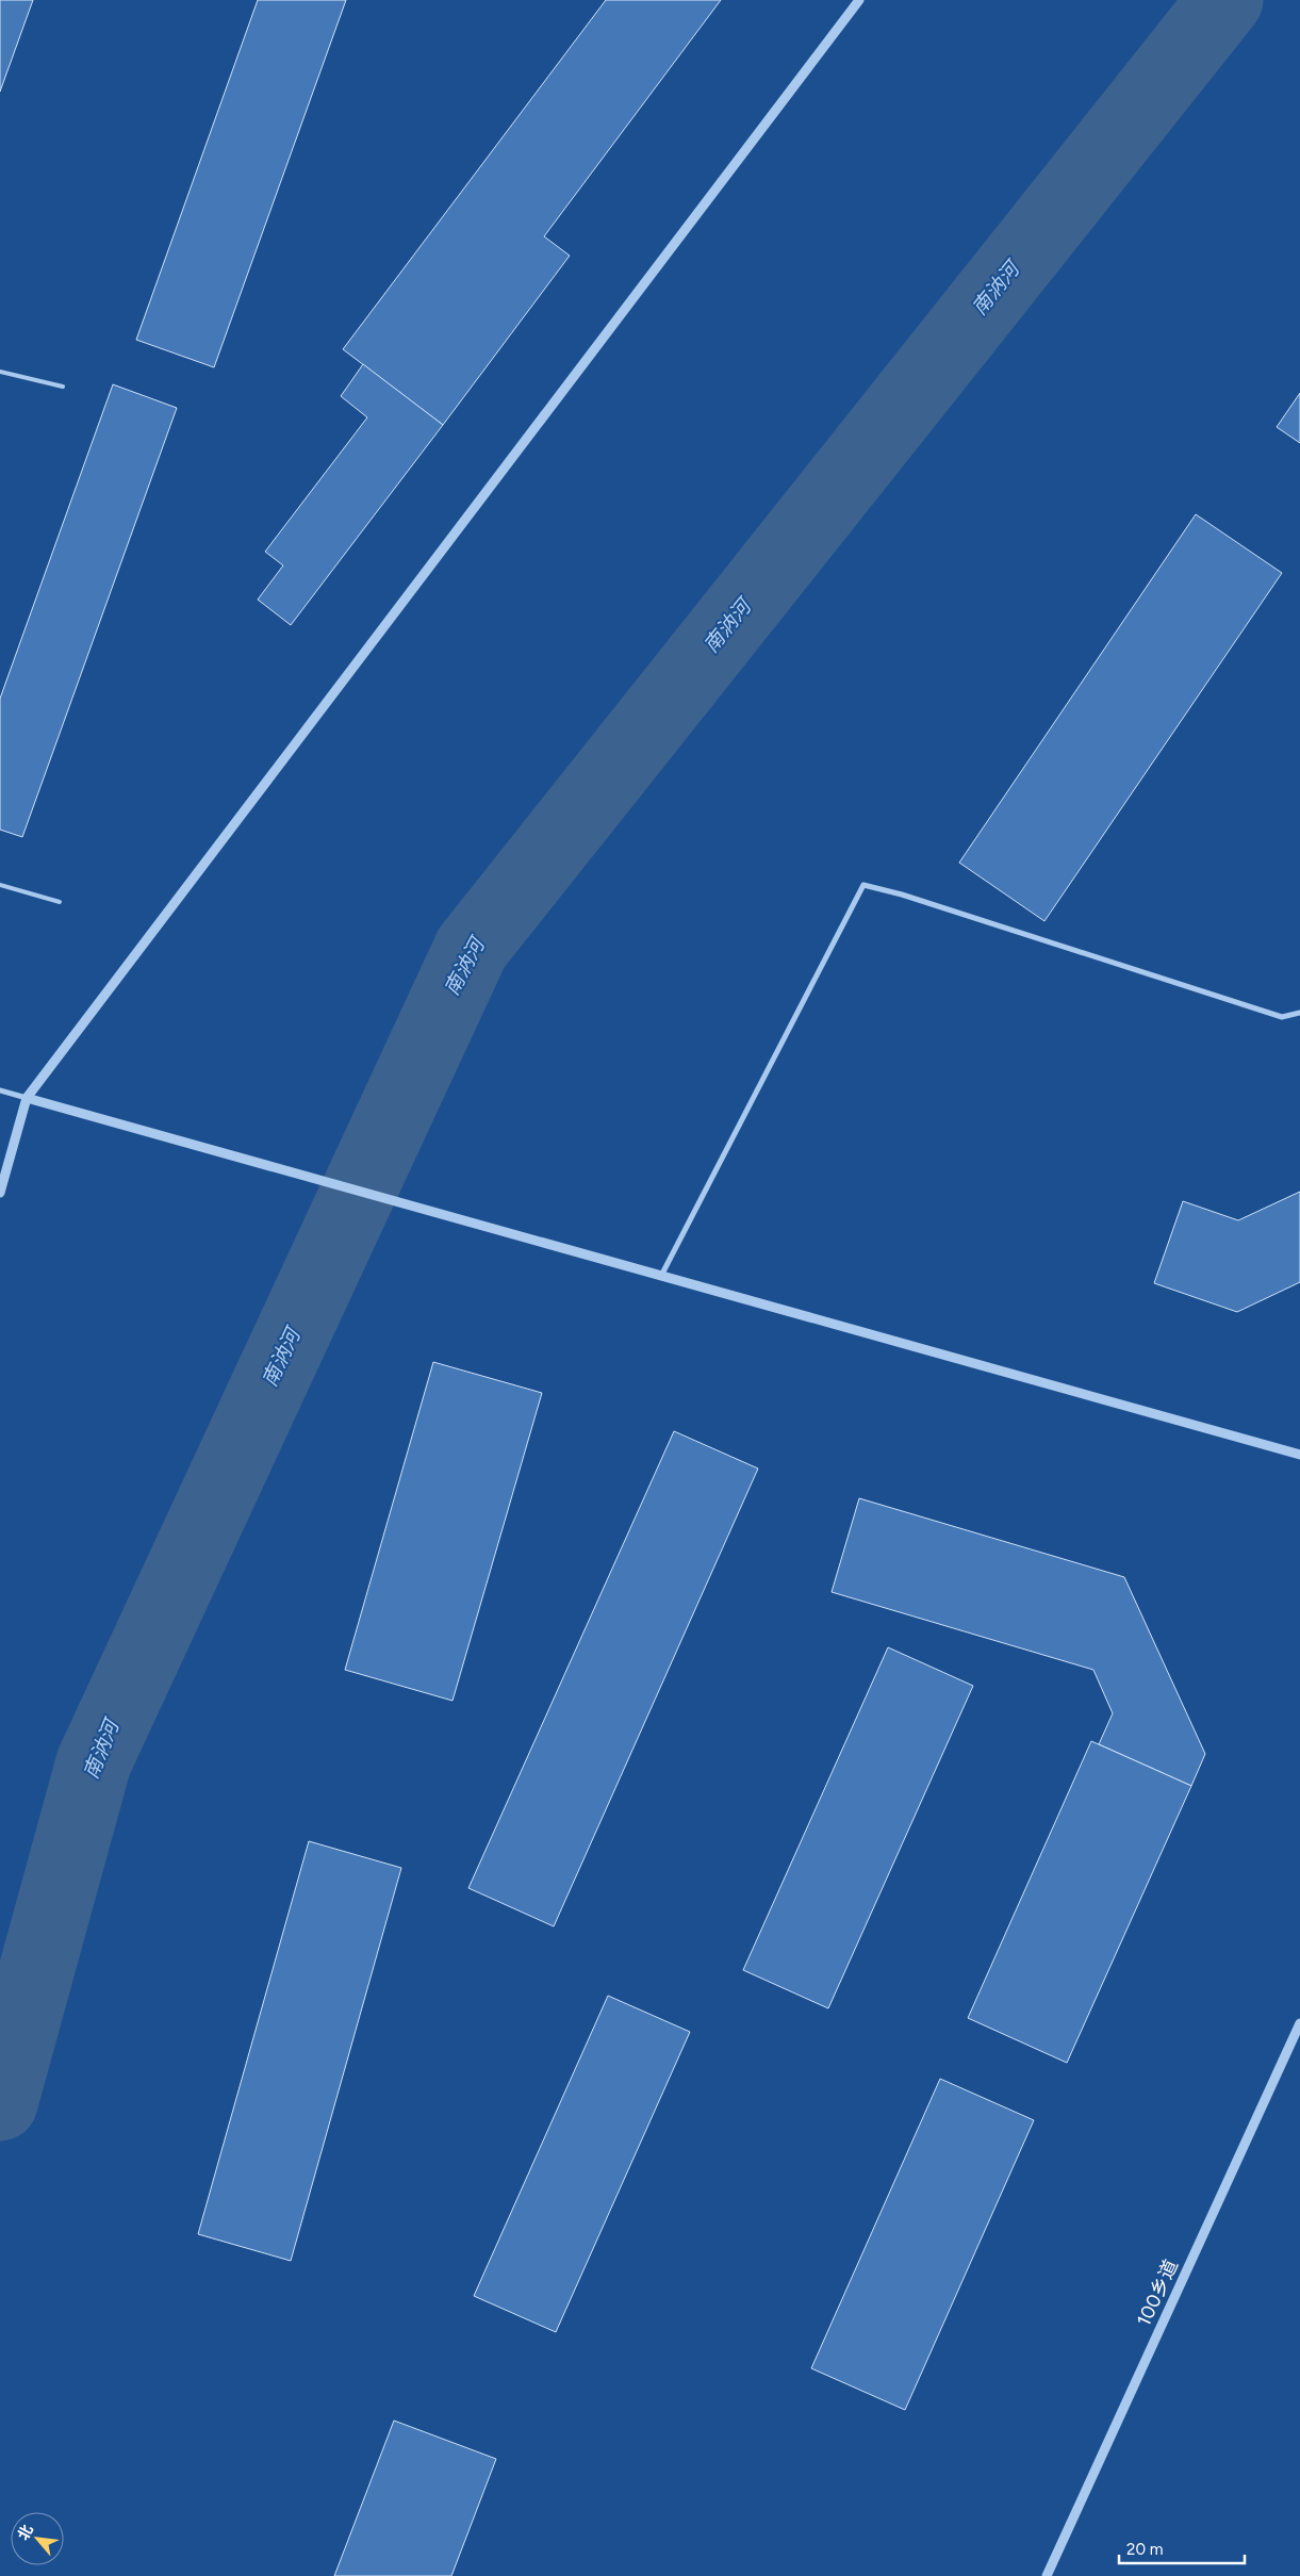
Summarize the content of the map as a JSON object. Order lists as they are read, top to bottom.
{
  "streets": {
    "street": ["100乡道"]
  },
  "water": ["南汭河"],
  "scale_bar": "20 m",
  "north": "top left"
}
